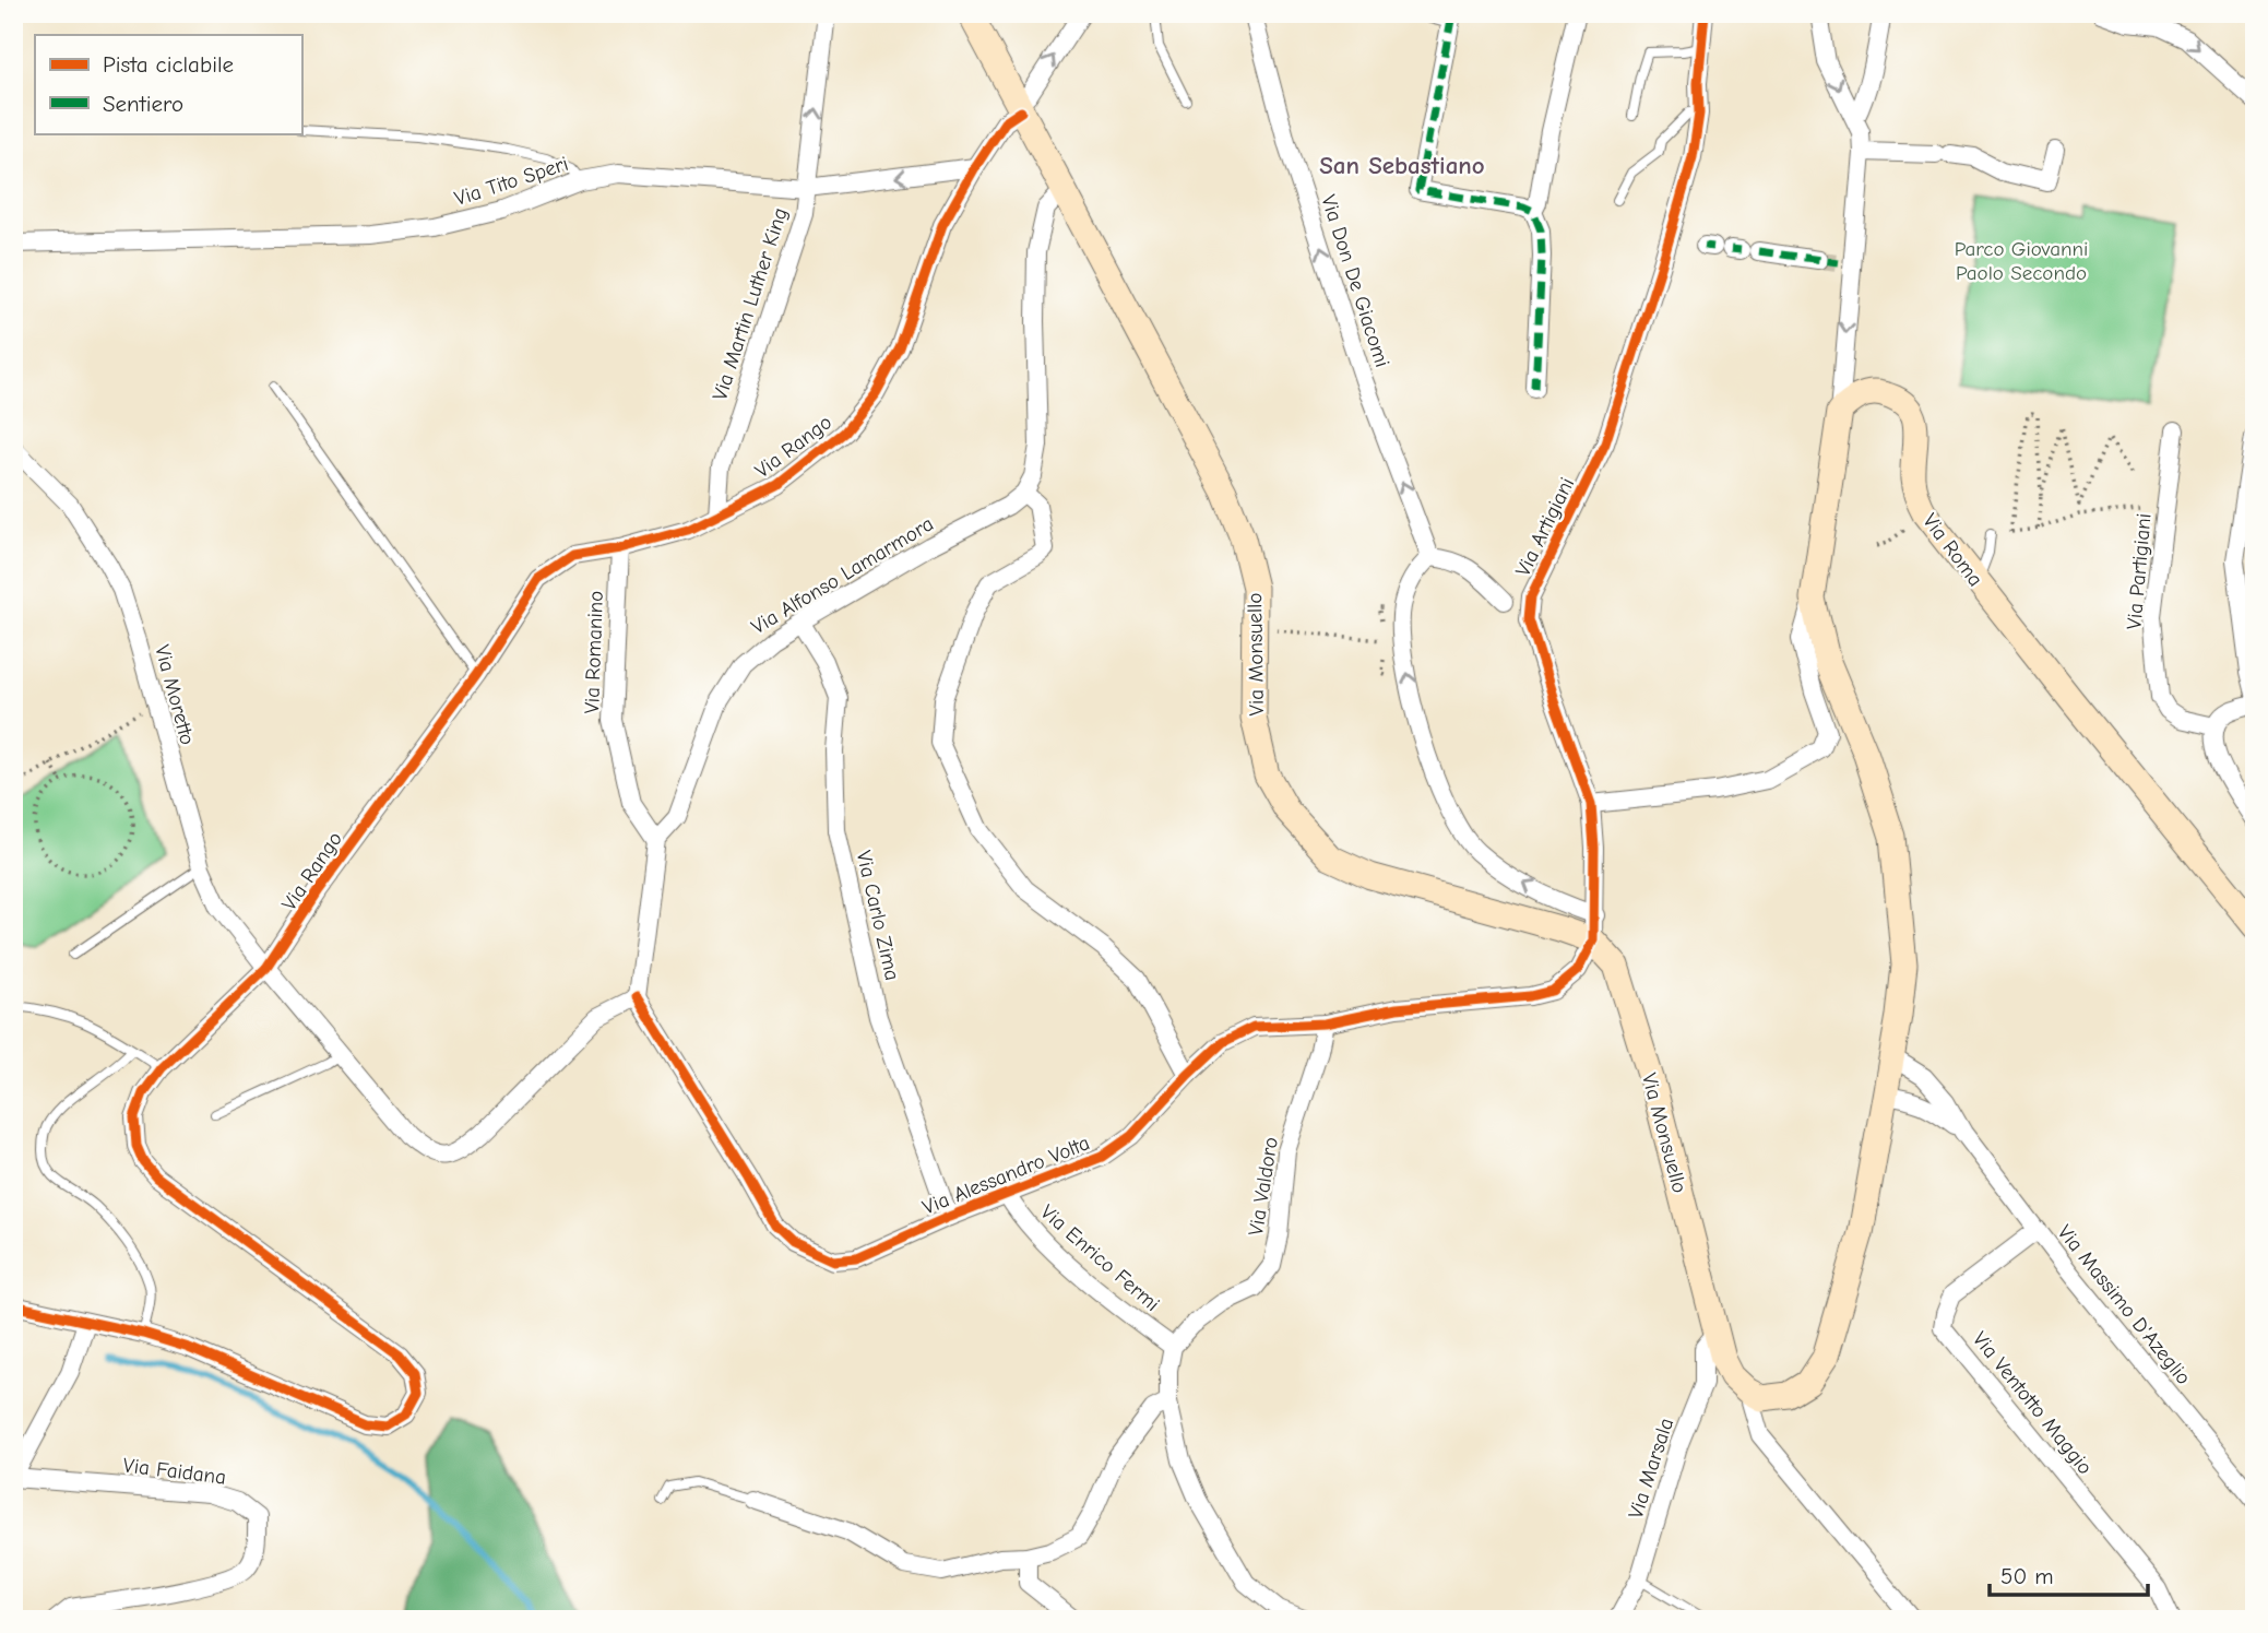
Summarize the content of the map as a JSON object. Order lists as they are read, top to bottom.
{
  "streets": {
    "main road": ["Via Roma", "Via Monsuello"],
    "street": [
      "Via Tito Speri",
      "Via Don De Giacomi",
      "Via Martin Luther King",
      "Via Rango",
      "Via Artigiani",
      "Via Partigiani",
      "Via Alfonso Lamarmora",
      "Via Romanino",
      "Via Moretto",
      "Via Carlo Zima",
      "Via Alessandro Volta",
      "Via Valdoro",
      "Via Enrico Fermi",
      "Via Massimo D'Azeglio",
      "Via Ventotto Maggio",
      "Via Marsala",
      "Via Faidana"
    ]
  },
  "crossings": [
    ["Via Tito Speri", "Via Martin Luther King"],
    ["Via Tito Speri", "Via Rango"],
    ["Via Martin Luther King", "Via Rango"],
    ["Via Rango", "Via Romanino"],
    ["Via Rango", "Via Monsuello"],
    ["Via Rango", "Via Moretto"],
    ["Via Rango", "Via Faidana"],
    ["Via Artigiani", "Via Monsuello"],
    ["Via Artigiani", "Via Alessandro Volta"],
    ["Via Alfonso Lamarmora", "Via Romanino"],
    ["Via Alfonso Lamarmora", "Via Carlo Zima"],
    ["Via Monsuello", "Via Alessandro Volta"],
    ["Via Monsuello", "Via Marsala"],
    ["Via Carlo Zima", "Via Alessandro Volta"],
    ["Via Alessandro Volta", "Via Valdoro"],
    ["Via Alessandro Volta", "Via Enrico Fermi"],
    ["Via Valdoro", "Via Enrico Fermi"],
    ["Via Massimo D'Azeglio", "Via Ventotto Maggio"]
  ],
  "one_way": ["Via Don De Giacomi"],
  "districts": ["San Sebastiano"],
  "parks": ["Parco Giovanni Paolo Secondo"],
  "legend": ["Pista ciclabile", "Sentiero"],
  "scale_bar": "50 m"
}
